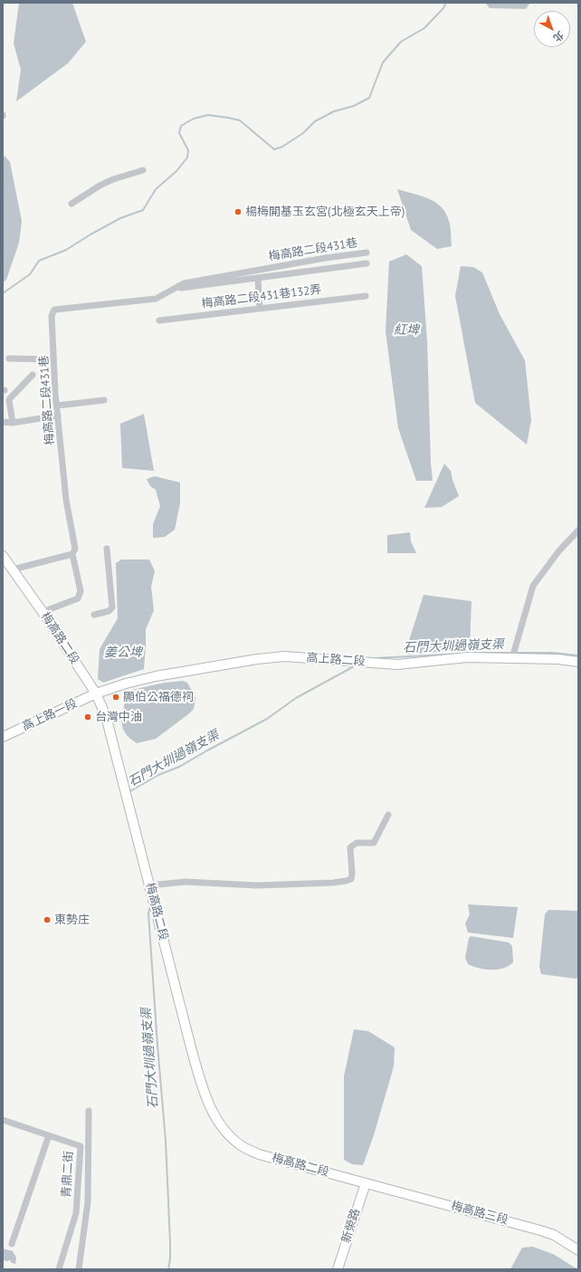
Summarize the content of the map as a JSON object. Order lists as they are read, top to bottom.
{
  "streets": {
    "street": [
      "梅高路二段431巷",
      "梅高路二段431巷132弄",
      "梅高路二段",
      "高上路二段",
      "高上路一段",
      "青鼎二街",
      "梅高路三段",
      "新榮路"
    ]
  },
  "crossings": [
    ["梅高路二段431巷", "梅高路二段"],
    ["梅高路二段", "高上路二段"],
    ["梅高路二段", "高上路一段"],
    ["梅高路二段", "梅高路三段"],
    ["梅高路二段", "新榮路"],
    ["高上路二段", "高上路一段"]
  ],
  "water": ["紅埤", "石門大圳過嶺支渠", "姜公埤"],
  "places": [
    "楊梅開基玉玄宮(北極玄天上帝)",
    "顯伯公福德祠",
    "台灣中油",
    "東勢庄"
  ],
  "north": "bottom right"
}
